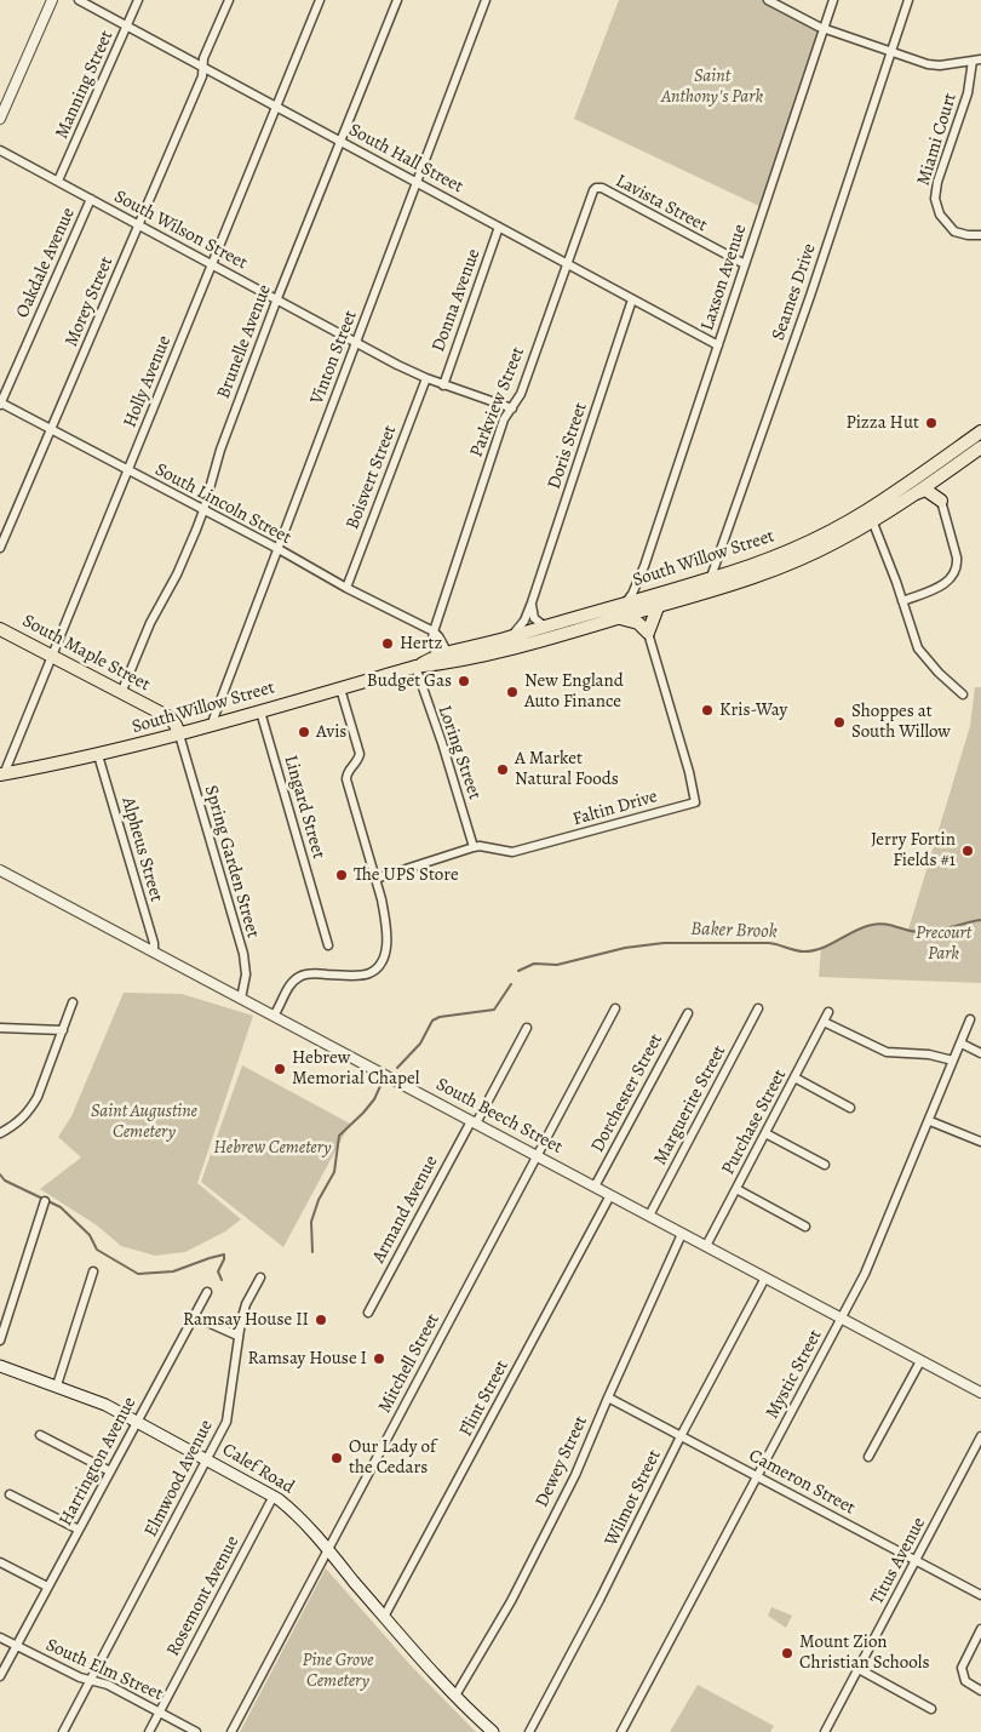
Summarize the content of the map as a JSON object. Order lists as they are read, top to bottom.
{
  "streets": {
    "main road": ["South Willow Street", "South Maple Street", "Calef Road"],
    "street": [
      "Manning Street",
      "Miami Court",
      "South Hall Street",
      "Lavista Street",
      "South Wilson Street",
      "Oakdale Avenue",
      "Laxson Avenue",
      "Seames Drive",
      "Donna Avenue",
      "Morey Street",
      "Brunelle Avenue",
      "Vinton Street",
      "Holly Avenue",
      "Parkview Street",
      "Doris Street",
      "Boisvert Street",
      "South Lincoln Street",
      "Loring Street",
      "Lingard Street",
      "Faltin Drive",
      "Alpheus Street",
      "Spring Garden Street",
      "Dorchester Street",
      "Marguerite Street",
      "South Beech Street",
      "Purchase Street",
      "Armand Avenue",
      "Mitchell Street",
      "Mystic Street",
      "Flint Street",
      "Harrington Avenue",
      "Dewey Street",
      "Elmwood Avenue",
      "Cameron Street",
      "Wilmot Street",
      "Titus Avenue",
      "Rosemont Avenue",
      "South Elm Street"
    ]
  },
  "crossings": [
    ["Manning Street", "South Hall Street"],
    ["Manning Street", "South Wilson Street"],
    ["South Hall Street", "Laxson Avenue"],
    ["South Hall Street", "Donna Avenue"],
    ["South Hall Street", "Morey Street"],
    ["South Hall Street", "Brunelle Avenue"],
    ["South Hall Street", "Vinton Street"],
    ["South Hall Street", "Holly Avenue"],
    ["South Hall Street", "Parkview Street"],
    ["South Hall Street", "Doris Street"],
    ["Lavista Street", "Laxson Avenue"],
    ["Lavista Street", "Parkview Street"],
    ["South Wilson Street", "Oakdale Avenue"],
    ["South Wilson Street", "Donna Avenue"],
    ["South Wilson Street", "Morey Street"],
    ["South Wilson Street", "Brunelle Avenue"],
    ["South Wilson Street", "Vinton Street"],
    ["South Wilson Street", "Holly Avenue"],
    ["South Wilson Street", "Parkview Street"],
    ["South Wilson Street", "Boisvert Street"],
    ["Oakdale Avenue", "South Lincoln Street"],
    ["Laxson Avenue", "South Willow Street"],
    ["Seames Drive", "South Willow Street"],
    ["Morey Street", "South Lincoln Street"],
    ["Brunelle Avenue", "South Lincoln Street"],
    ["Brunelle Avenue", "South Maple Street"],
    ["Vinton Street", "South Lincoln Street"],
    ["Vinton Street", "South Willow Street"],
    ["Holly Avenue", "South Lincoln Street"],
    ["Holly Avenue", "South Willow Street"],
    ["Holly Avenue", "South Maple Street"],
    ["Parkview Street", "South Lincoln Street"],
    ["Doris Street", "South Willow Street"],
    ["Boisvert Street", "South Lincoln Street"],
    ["South Lincoln Street", "South Willow Street"],
    ["South Willow Street", "South Maple Street"],
    ["South Willow Street", "Loring Street"],
    ["South Willow Street", "Lingard Street"],
    ["South Willow Street", "Alpheus Street"],
    ["South Willow Street", "Spring Garden Street"],
    ["South Maple Street", "Spring Garden Street"],
    ["Loring Street", "Faltin Drive"],
    ["Alpheus Street", "South Beech Street"],
    ["Spring Garden Street", "South Beech Street"],
    ["Dorchester Street", "South Beech Street"],
    ["Marguerite Street", "South Beech Street"],
    ["South Beech Street", "Purchase Street"],
    ["South Beech Street", "Armand Avenue"],
    ["South Beech Street", "Mitchell Street"],
    ["South Beech Street", "Mystic Street"],
    ["South Beech Street", "Flint Street"],
    ["South Beech Street", "Dewey Street"],
    ["South Beech Street", "Wilmot Street"],
    ["Mitchell Street", "Calef Road"],
    ["Mystic Street", "Cameron Street"],
    ["Flint Street", "Calef Road"],
    ["Harrington Avenue", "Calef Road"],
    ["Harrington Avenue", "South Elm Street"],
    ["Dewey Street", "Calef Road"],
    ["Dewey Street", "Cameron Street"],
    ["Calef Road", "Elmwood Avenue"],
    ["Calef Road", "Rosemont Avenue"],
    ["Elmwood Avenue", "South Elm Street"],
    ["Cameron Street", "Wilmot Street"],
    ["Cameron Street", "Titus Avenue"],
    ["Rosemont Avenue", "South Elm Street"]
  ],
  "water": ["Baker Brook"],
  "parks": [
    "Saint Anthony's Park",
    "Precourt Park",
    "Saint Augustine Cemetery",
    "Hebrew Cemetery",
    "Pine Grove Cemetery"
  ],
  "places": [
    "Pizza Hut",
    "Hertz",
    "Budget Gas",
    "New England Auto Finance",
    "Kris-Way",
    "Shoppes at South Willow",
    "Avis",
    "A Market Natural Foods",
    "Jerry Fortin Fields #1",
    "The UPS Store",
    "Hebrew Memorial Chapel",
    "Ramsay House II",
    "Ramsay House I",
    "Our Lady of the Cedars",
    "Mount Zion Christian Schools"
  ]
}
